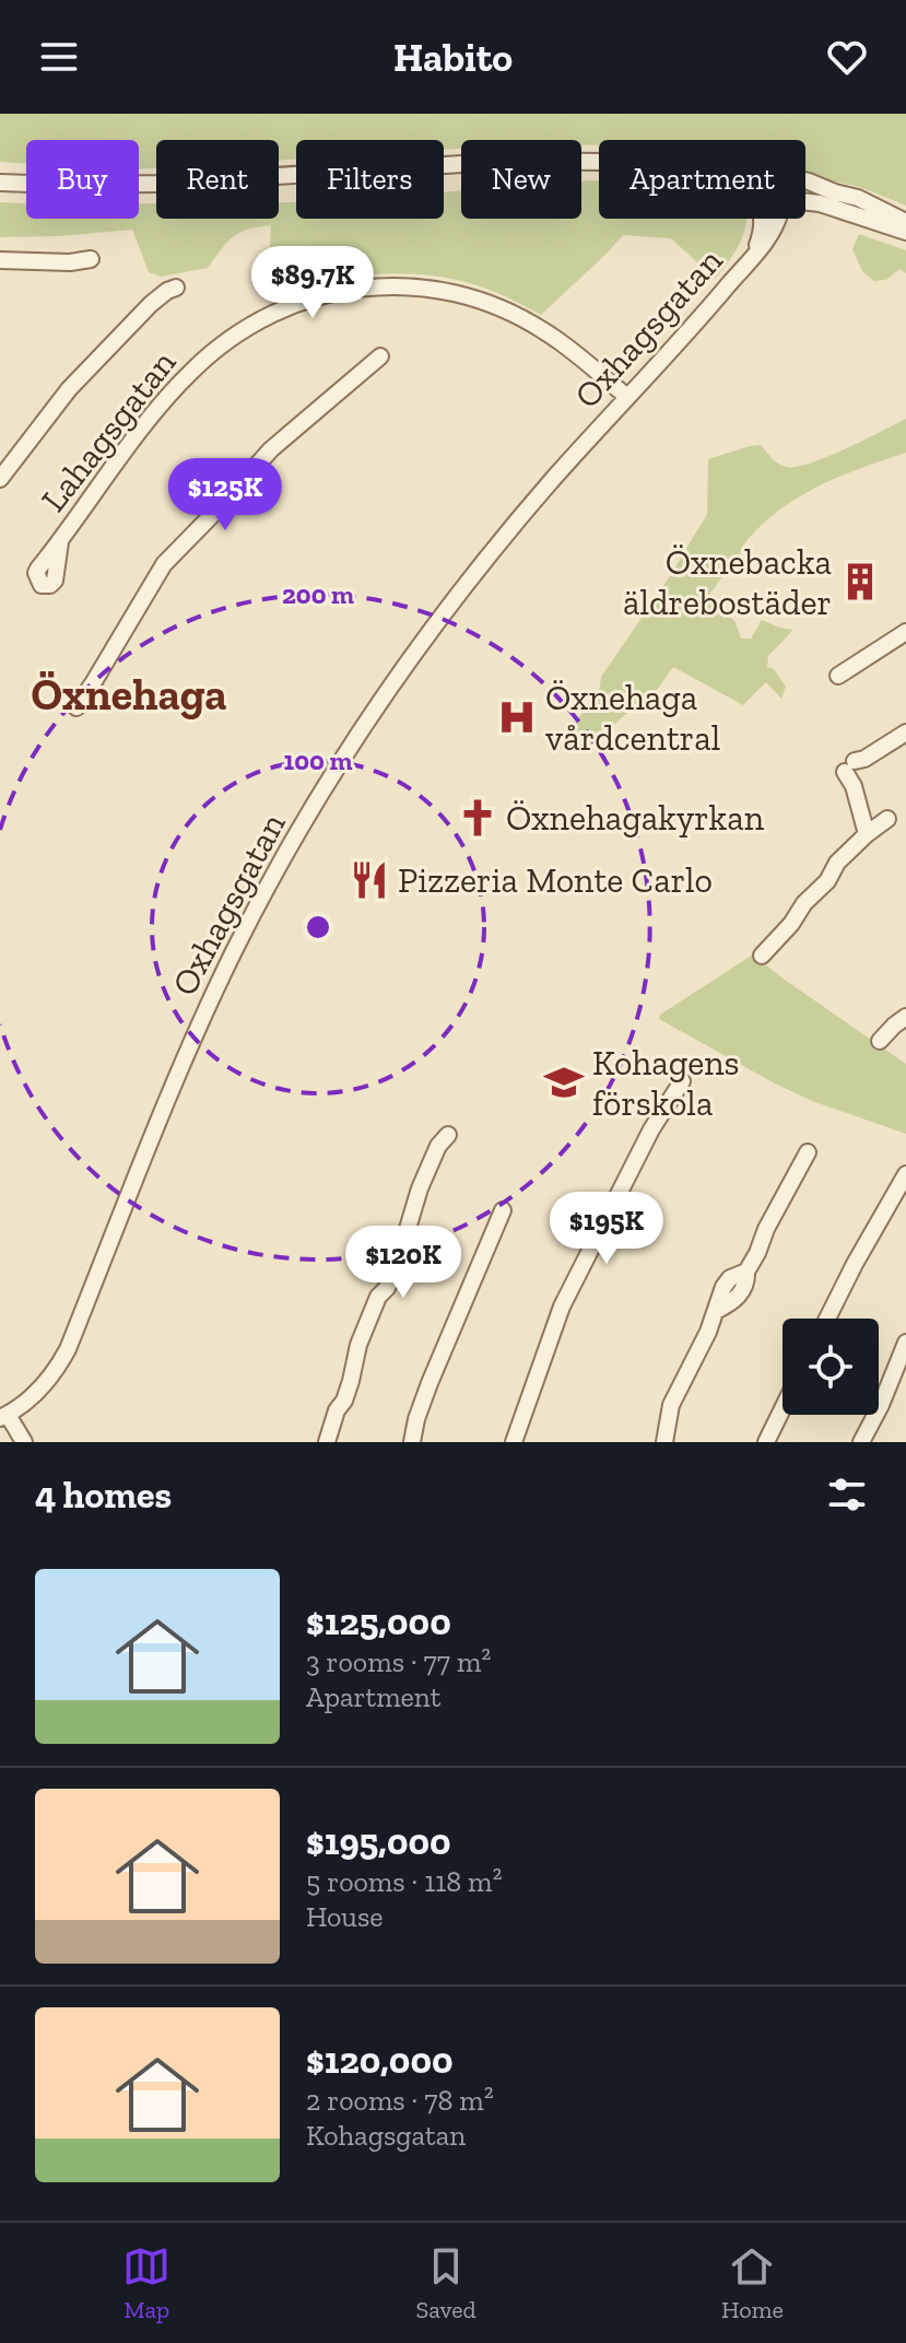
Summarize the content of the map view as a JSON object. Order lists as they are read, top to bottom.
{
  "streets": {
    "street": ["Oxhagsgatan", "Lahagsgatan"]
  },
  "crossings": [
    ["Oxhagsgatan", "Lahagsgatan"]
  ],
  "districts": ["Öxnehaga"],
  "places": {
    "building": ["Öxnebacka äldrebostäder"],
    "hospital": ["Öxnehaga vårdcentral"],
    "church": ["Öxnehagakyrkan"],
    "restaurant": ["Pizzeria Monte Carlo"],
    "school or university": ["Kohagens förskola"]
  },
  "page": {
    "header": "Habito",
    "chip": [
      "Buy",
      "Rent",
      "Filters",
      "New",
      "Apartment"
    ],
    "price": [
      "$89.7K",
      "$125K",
      "$195K",
      "$120K"
    ],
    "heading": "4 homes",
    "list": [
      {
        "name": "$125,000",
        "note": "3 rooms · 77 m² · Apartment"
      },
      {
        "name": "$195,000",
        "note": "5 rooms · 118 m² · House"
      },
      {
        "name": "$120,000",
        "note": "2 rooms · 78 m² · Kohagsgatan"
      }
    ],
    "tabs": ["Map", "Saved", "Home"]
  },
  "rings": ["200 m", "100 m"]
}
